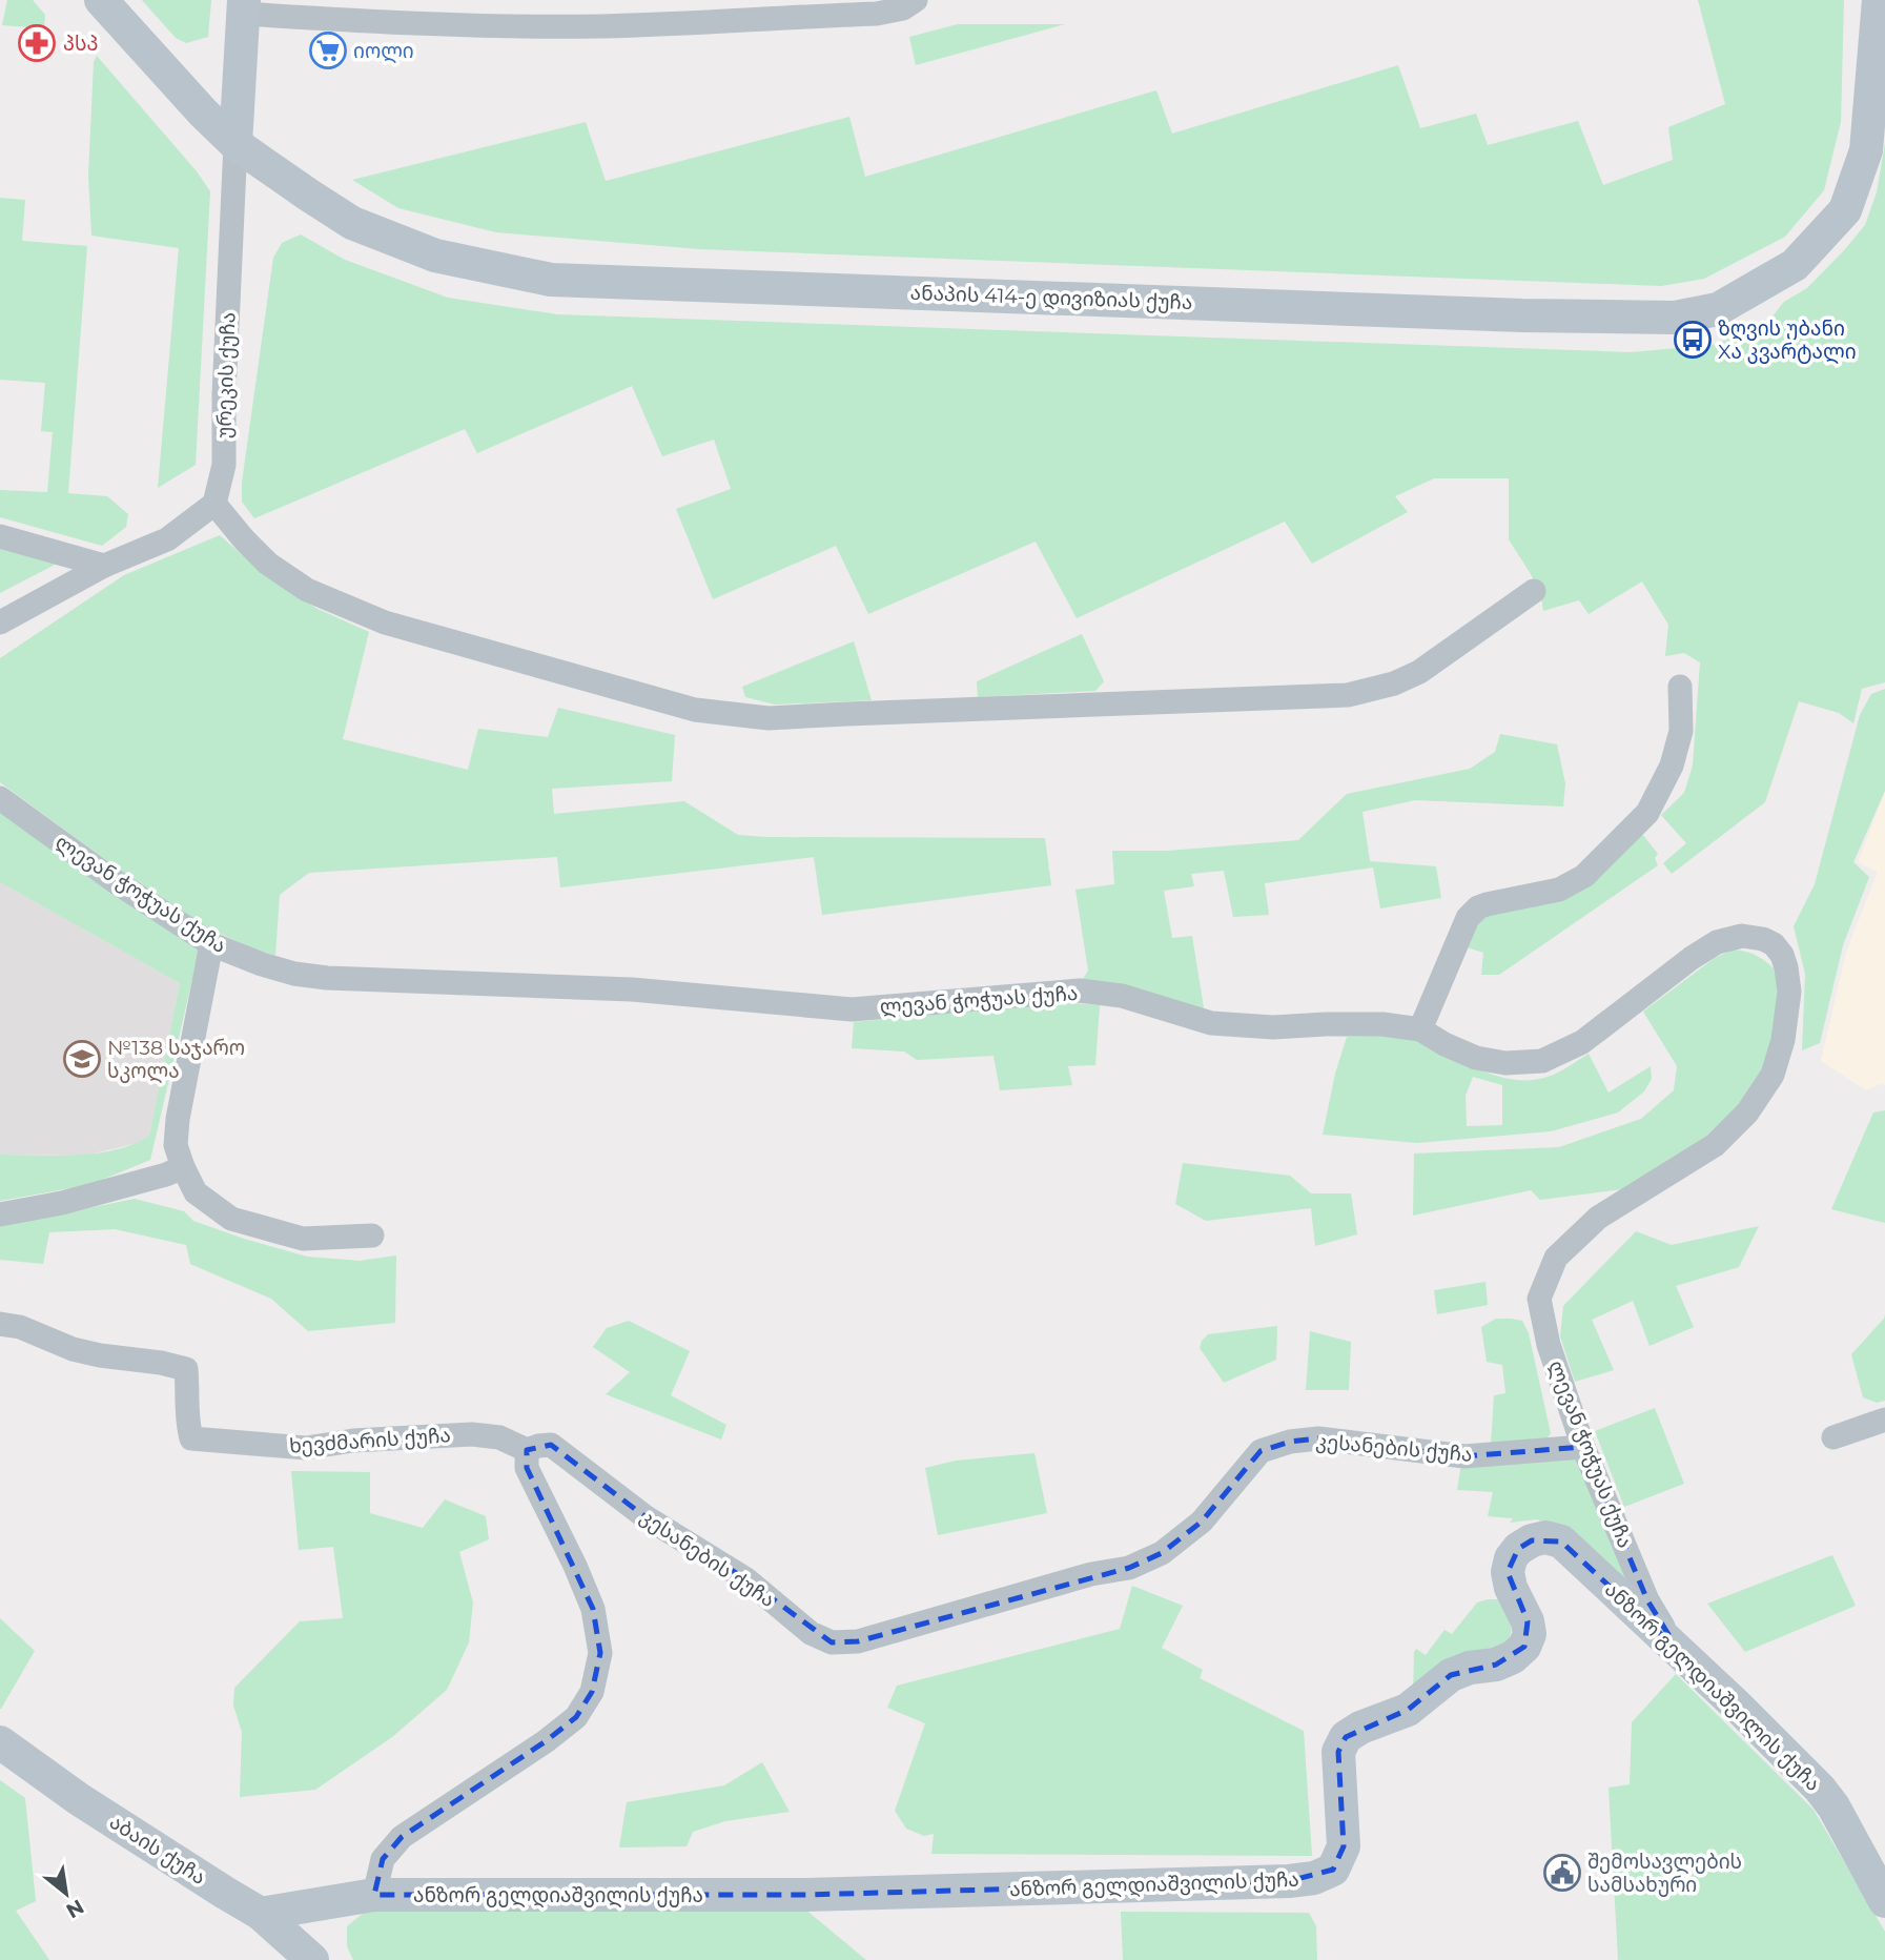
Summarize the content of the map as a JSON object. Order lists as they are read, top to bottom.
{
  "streets": {
    "street": [
      "ანაპის 414-ე დივიზიას ქუჩა",
      "ურეკის ქუჩა",
      "ლევან ჭოჭუას ქუჩა",
      "ხევძმარის ქუჩა",
      "კესანების ქუჩა",
      "ანზორ გელდიაშვილის ქუჩა",
      "აბაის ქუჩა"
    ]
  },
  "crossings": [
    ["ანაპის 414-ე დივიზიას ქუჩა", "ურეკის ქუჩა"],
    ["ლევან ჭოჭუას ქუჩა", "კესანების ქუჩა"],
    ["ლევან ჭოჭუას ქუჩა", "ანზორ გელდიაშვილის ქუჩა"],
    ["ხევძმარის ქუჩა", "კესანების ქუჩა"],
    ["ანზორ გელდიაშვილის ქუჩა", "აბაის ქუჩა"]
  ],
  "places": {
    "pharmacy": ["პსპ"],
    "supermarket": ["იოლი"],
    "bus stop": ["ზღვის უბანი Xა კვარტალი"],
    "school or university": ["№138 საჯარო სკოლა"],
    "public building": ["შემოსავლების სამსახური"]
  },
  "north": "bottom right"
}
